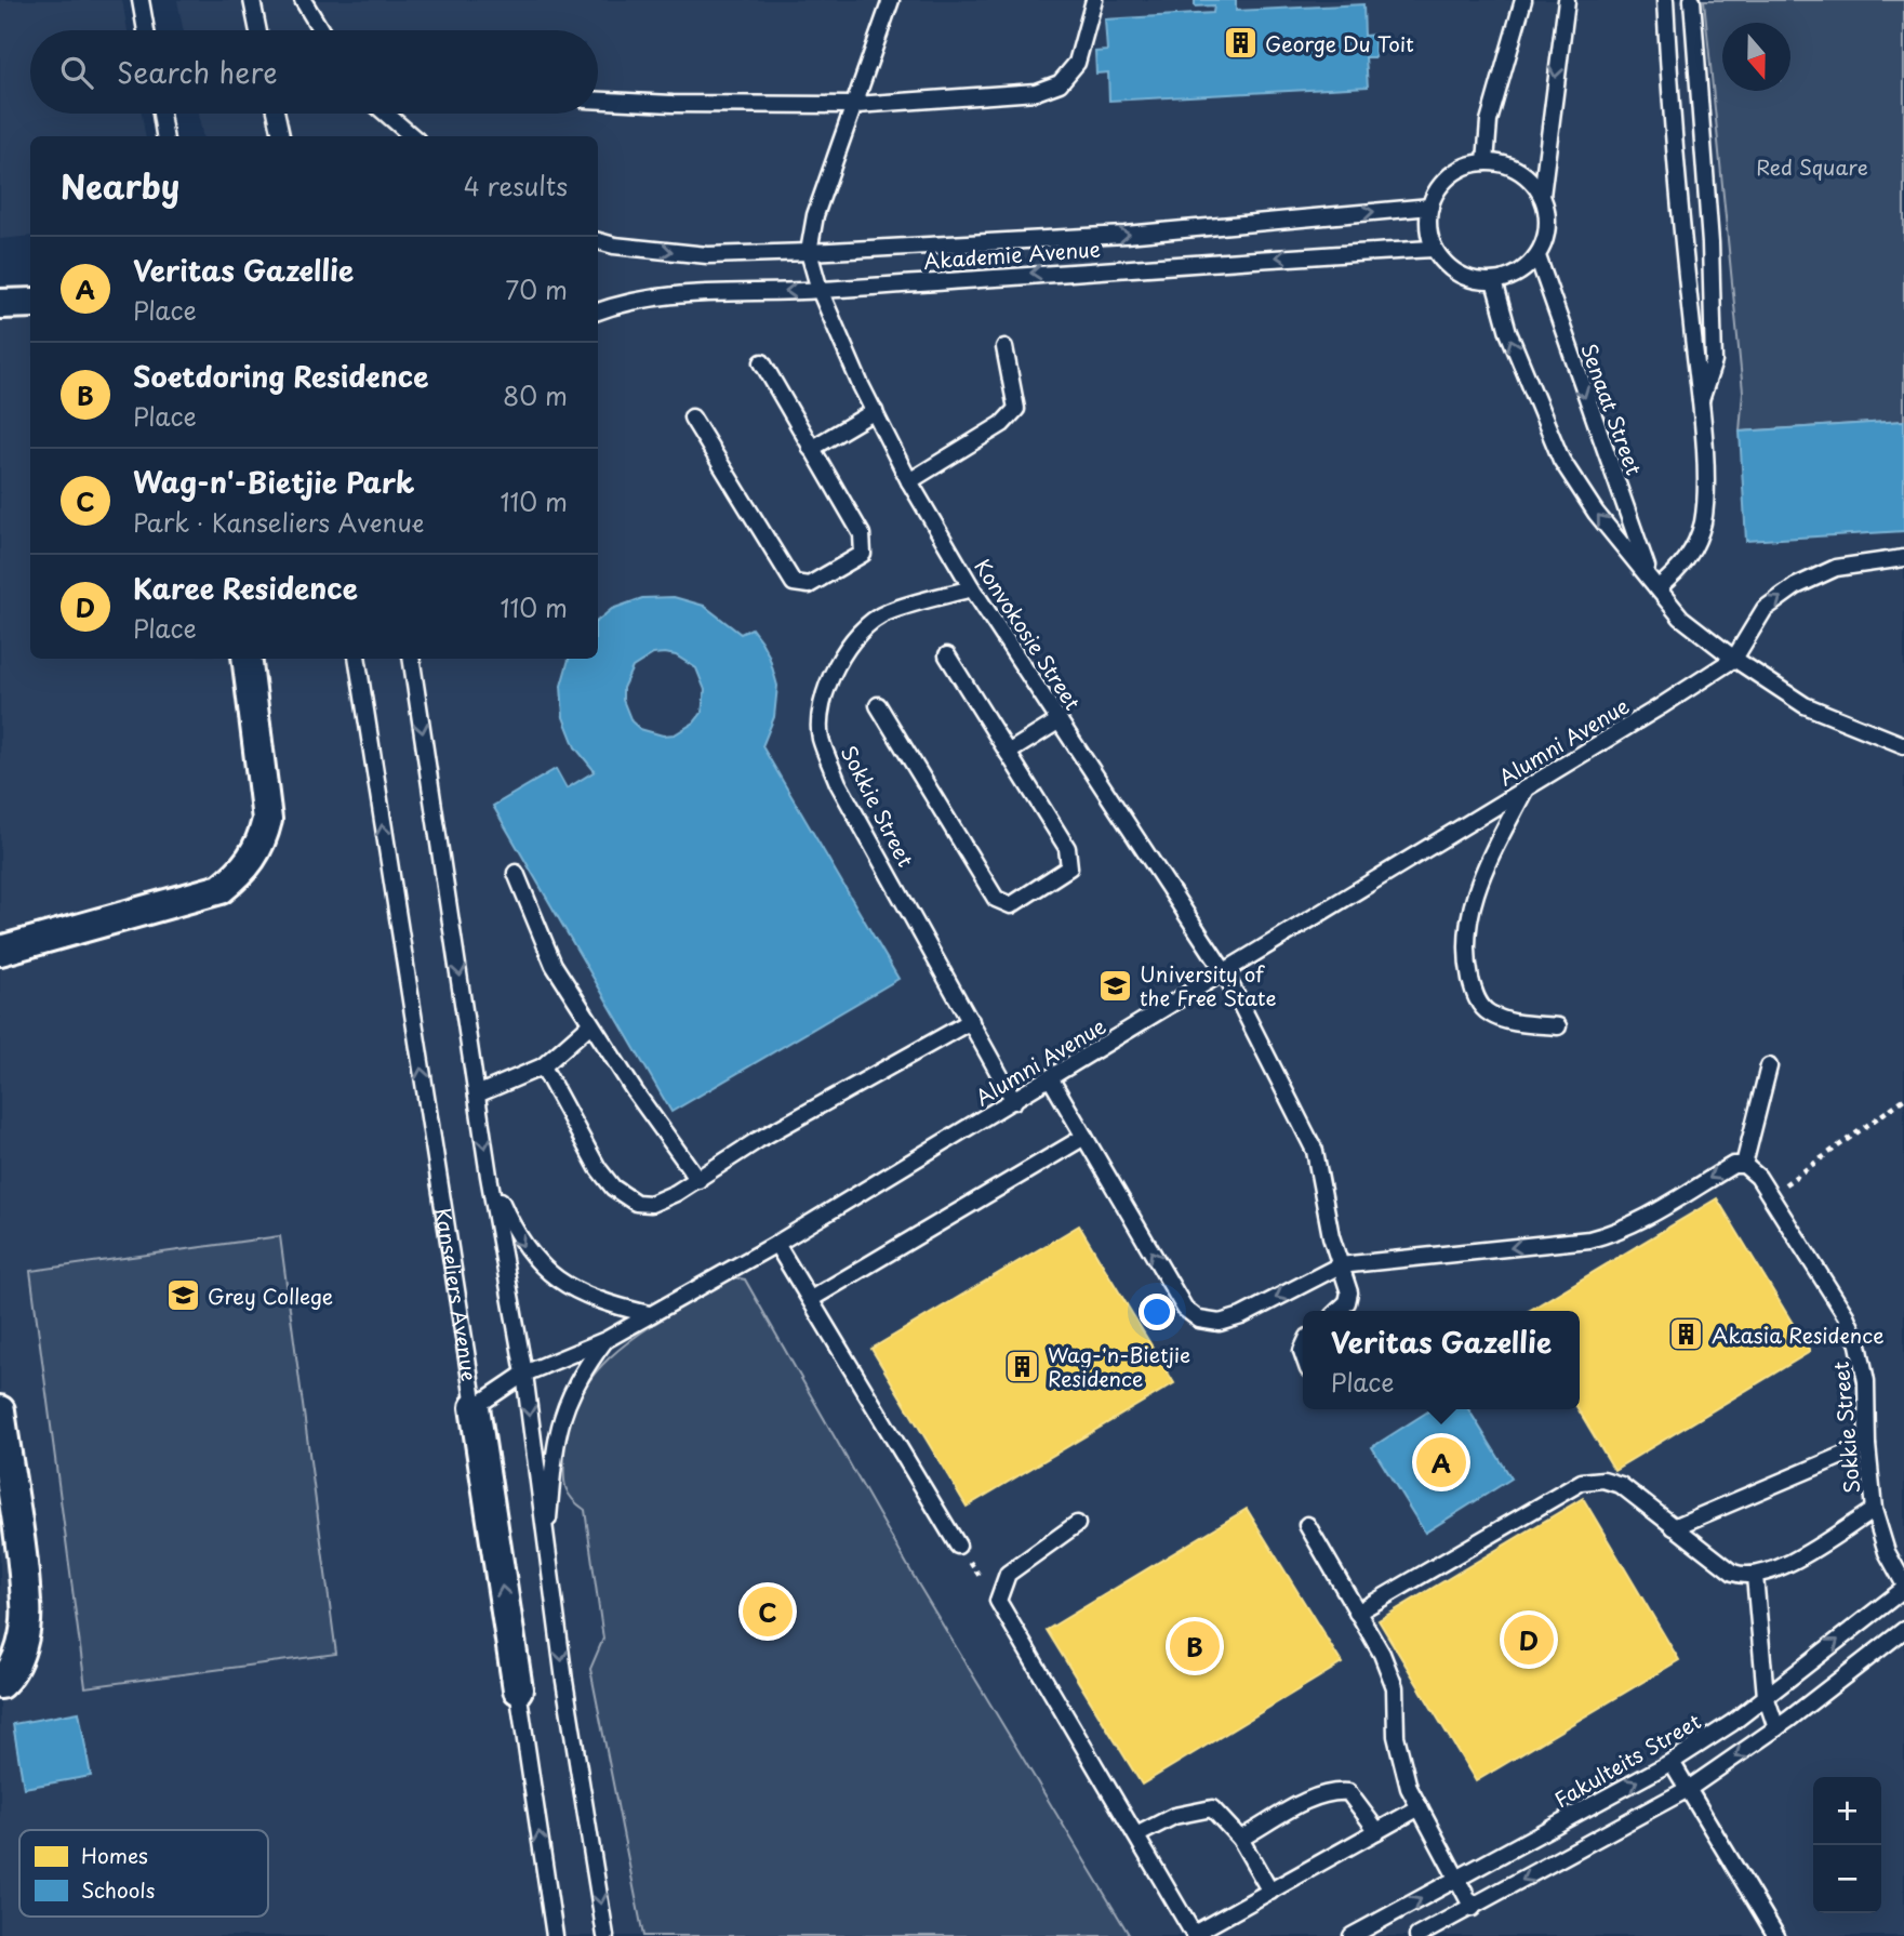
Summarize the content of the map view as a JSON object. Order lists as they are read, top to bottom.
{
  "streets": {
    "street": ["Kanseliers Avenue"],
    "lane": [
      "Akademie Avenue",
      "Senaat Street",
      "Konvokosie Street",
      "Alumni Avenue",
      "Sokkie Street",
      "Fakulteits Street"
    ]
  },
  "crossings": [
    ["Akademie Avenue", "Senaat Street"],
    ["Akademie Avenue", "Konvokosie Street"],
    ["Senaat Street", "Alumni Avenue"],
    ["Konvokosie Street", "Alumni Avenue"],
    ["Konvokosie Street", "Sokkie Street"],
    ["Alumni Avenue", "Sokkie Street"],
    ["Alumni Avenue", "Kanseliers Avenue"]
  ],
  "parks": ["Red Square"],
  "places": {
    "building": ["George Du Toit", "Akasia Residence", "Wag-'n-Bietjie Residence"],
    "school or university": ["University of the Free State", "Grey College"]
  },
  "legend": ["Homes", "Schools"],
  "north": "bottom",
  "page": {
    "search": "Search here",
    "heading": ["Nearby", "4 results"],
    "list": [
      {
        "mark": "A",
        "name": "Veritas Gazellie",
        "note": "Place",
        "value": "70 m"
      },
      {
        "mark": "B",
        "name": "Soetdoring Residence",
        "note": "Place",
        "value": "80 m"
      },
      {
        "mark": "C",
        "name": "Wag-n'-Bietjie Park",
        "note": "Park · Kanseliers Avenue",
        "value": "110 m"
      },
      {
        "mark": "D",
        "name": "Karee Residence",
        "note": "Place",
        "value": "110 m"
      }
    ],
    "popup": ["Veritas Gazellie", "Place"],
    "pins": [
      "A",
      "C",
      "D",
      "B"
    ],
    "map_buttons": ["+", "−"]
  }
}
